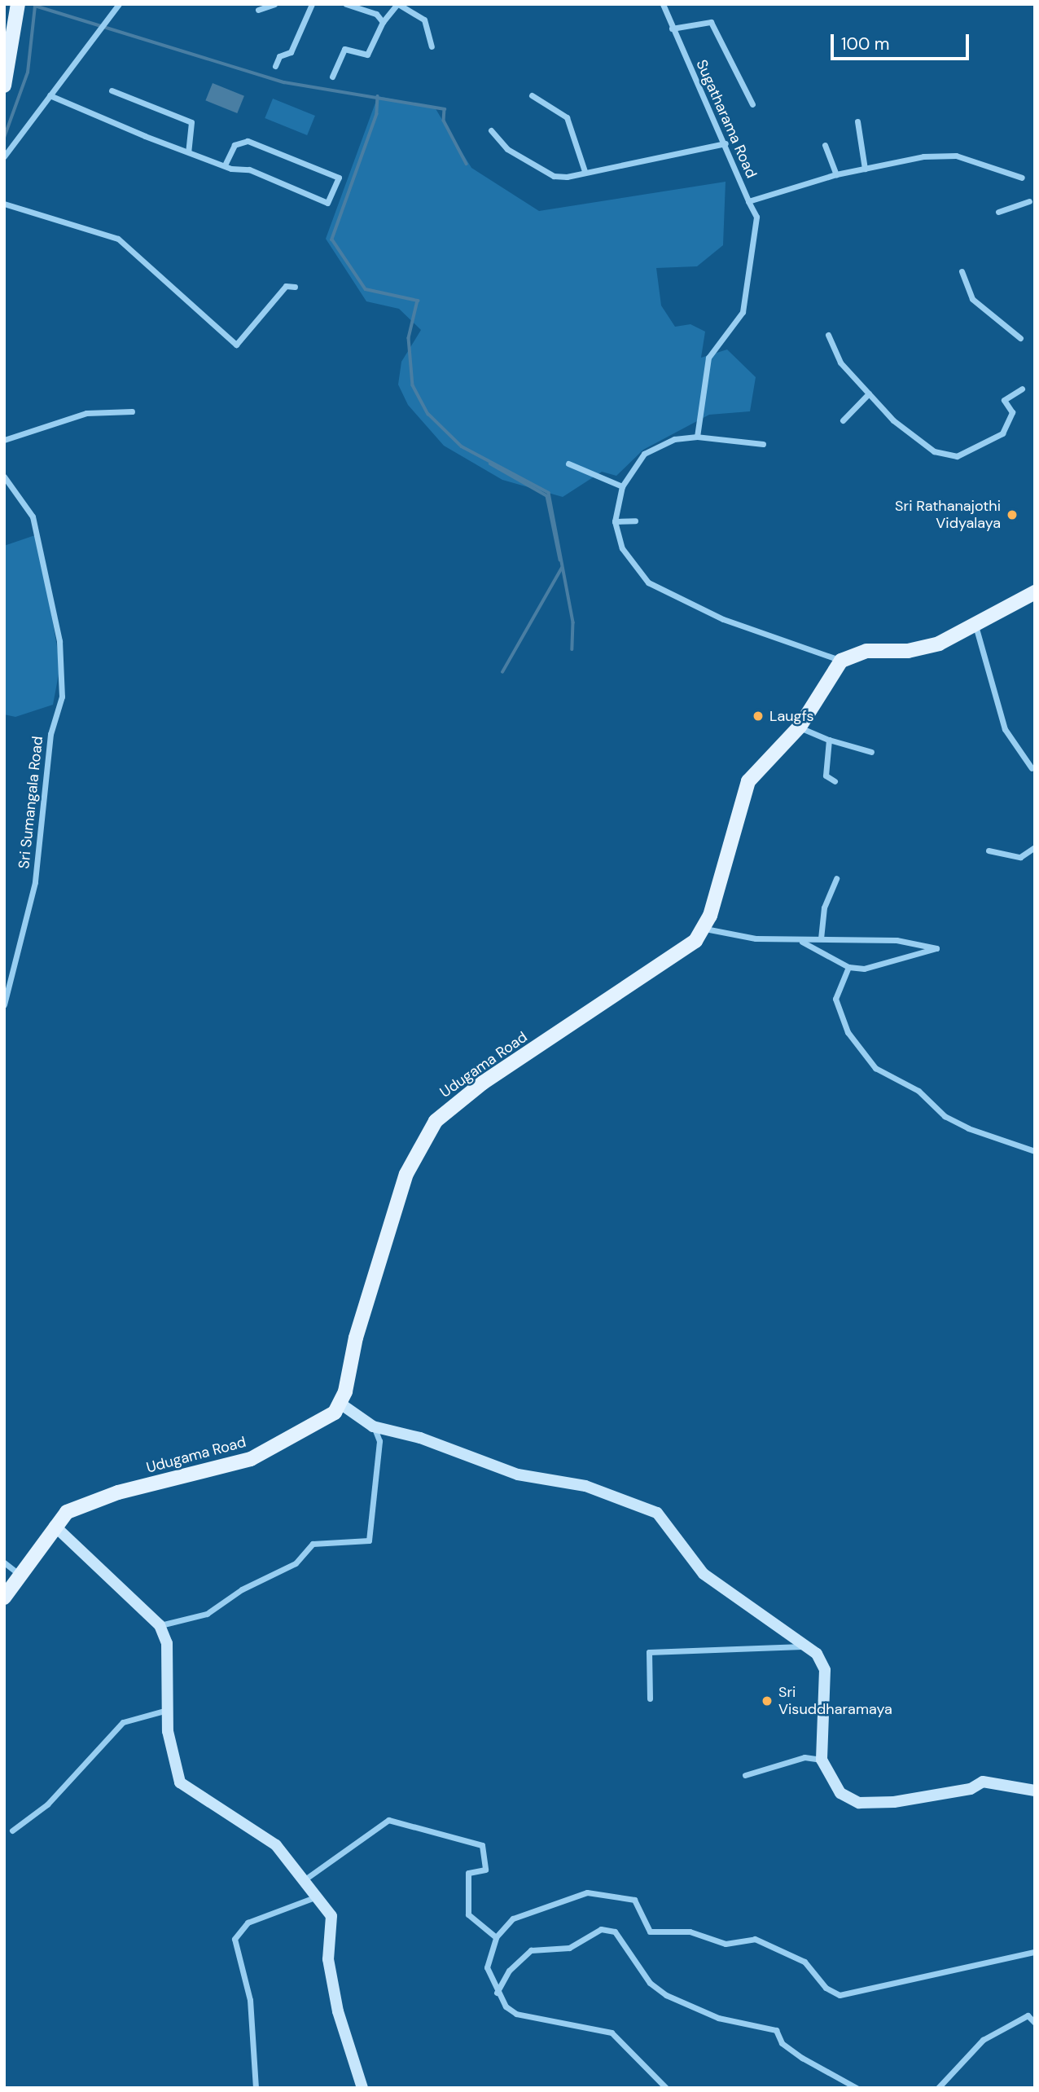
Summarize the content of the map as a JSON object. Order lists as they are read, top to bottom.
{
  "streets": {
    "main road": ["Udugama Road"],
    "street": ["Sugatharama Road", "Sri Sumangala Road"]
  },
  "places": ["Sri Rathanajothi Vidyalaya", "Laugfs", "Sri Visuddharamaya"],
  "scale_bar": "100 m"
}
